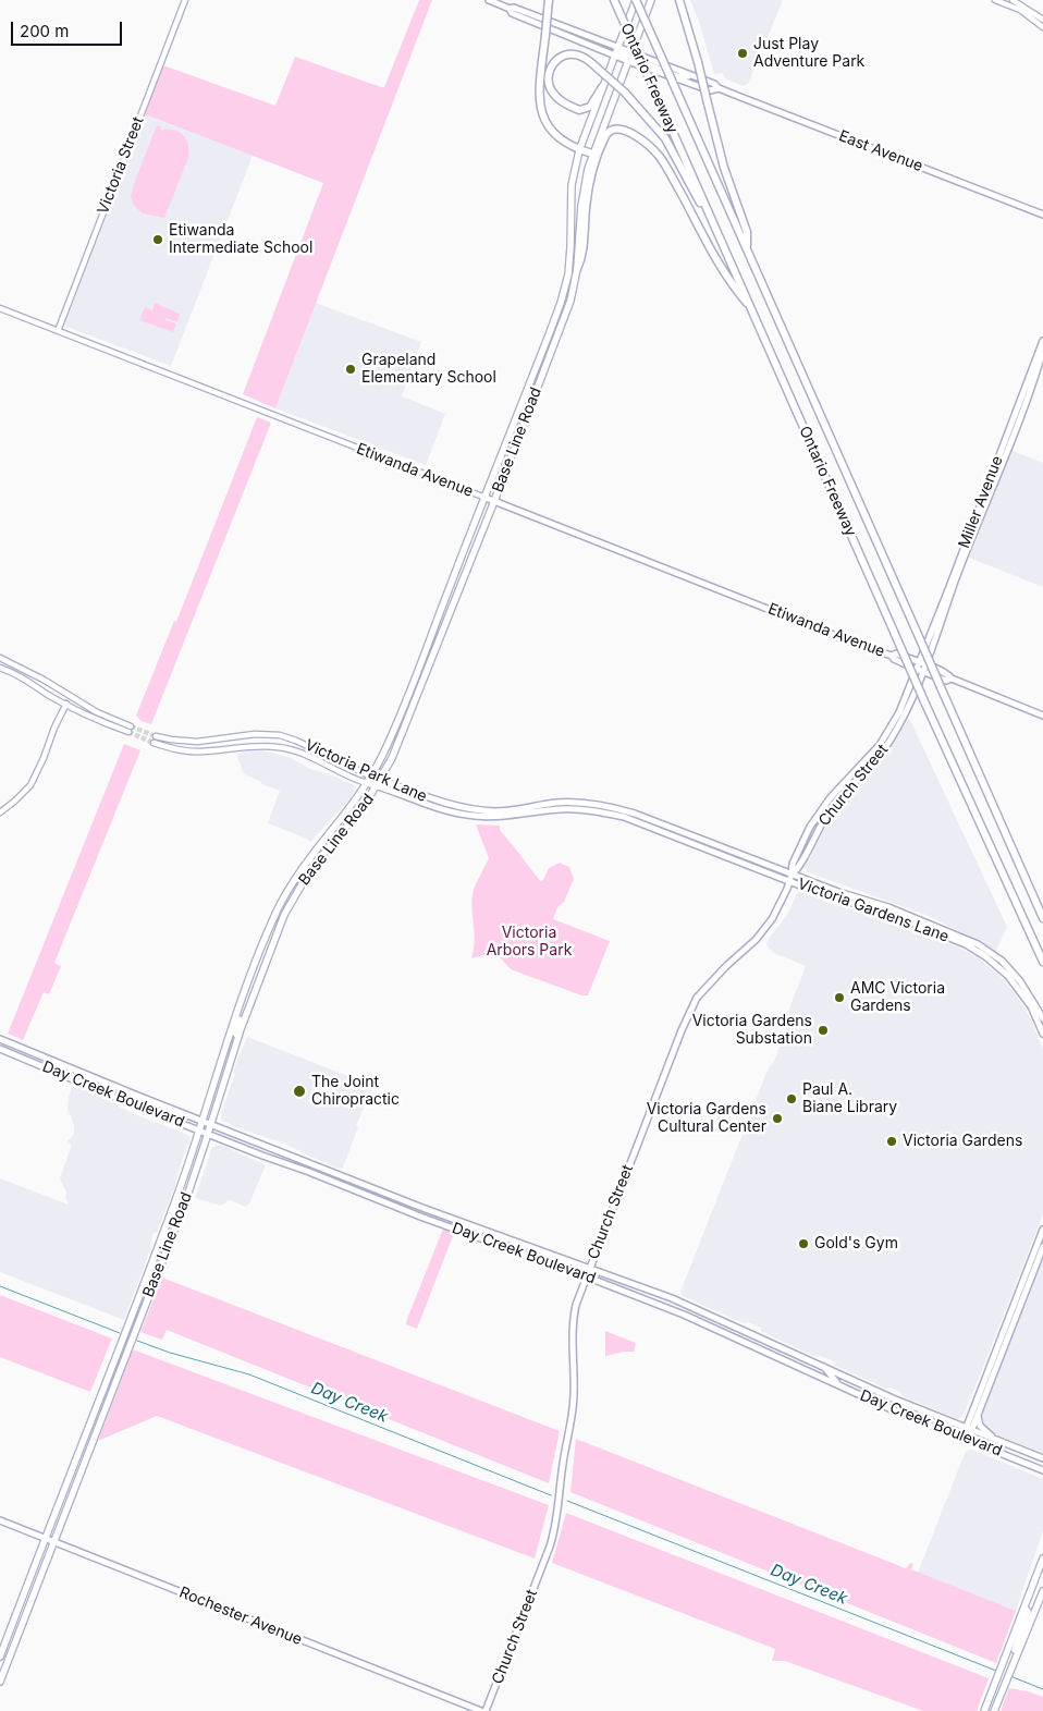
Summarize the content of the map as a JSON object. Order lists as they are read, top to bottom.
{
  "streets": {
    "highway": ["Ontario Freeway"],
    "main road": [
      "East Avenue",
      "Base Line Road",
      "Etiwanda Avenue",
      "Miller Avenue",
      "Victoria Park Lane",
      "Church Street",
      "Victoria Gardens Lane",
      "Day Creek Boulevard",
      "Rochester Avenue"
    ],
    "street": ["Victoria Street"]
  },
  "crossings": [
    ["Ontario Freeway", "Base Line Road"],
    ["East Avenue", "Base Line Road"],
    ["Victoria Street", "Etiwanda Avenue"],
    ["Base Line Road", "Etiwanda Avenue"],
    ["Base Line Road", "Victoria Park Lane"],
    ["Base Line Road", "Day Creek Boulevard"],
    ["Base Line Road", "Rochester Avenue"],
    ["Etiwanda Avenue", "Miller Avenue"],
    ["Etiwanda Avenue", "Church Street"],
    ["Miller Avenue", "Church Street"],
    ["Victoria Park Lane", "Church Street"],
    ["Victoria Park Lane", "Victoria Gardens Lane"],
    ["Church Street", "Victoria Gardens Lane"],
    ["Church Street", "Day Creek Boulevard"]
  ],
  "water": ["Day Creek"],
  "parks": ["Victoria Arbors Park"],
  "places": [
    "Just Play Adventure Park",
    "Etiwanda Intermediate School",
    "Grapeland Elementary School",
    "AMC Victoria Gardens",
    "Victoria Gardens Substation",
    "The Joint Chiropractic",
    "Paul A. Biane Library",
    "Victoria Gardens Cultural Center",
    "Victoria Gardens",
    "Gold's Gym"
  ],
  "scale_bar": "200 m"
}
